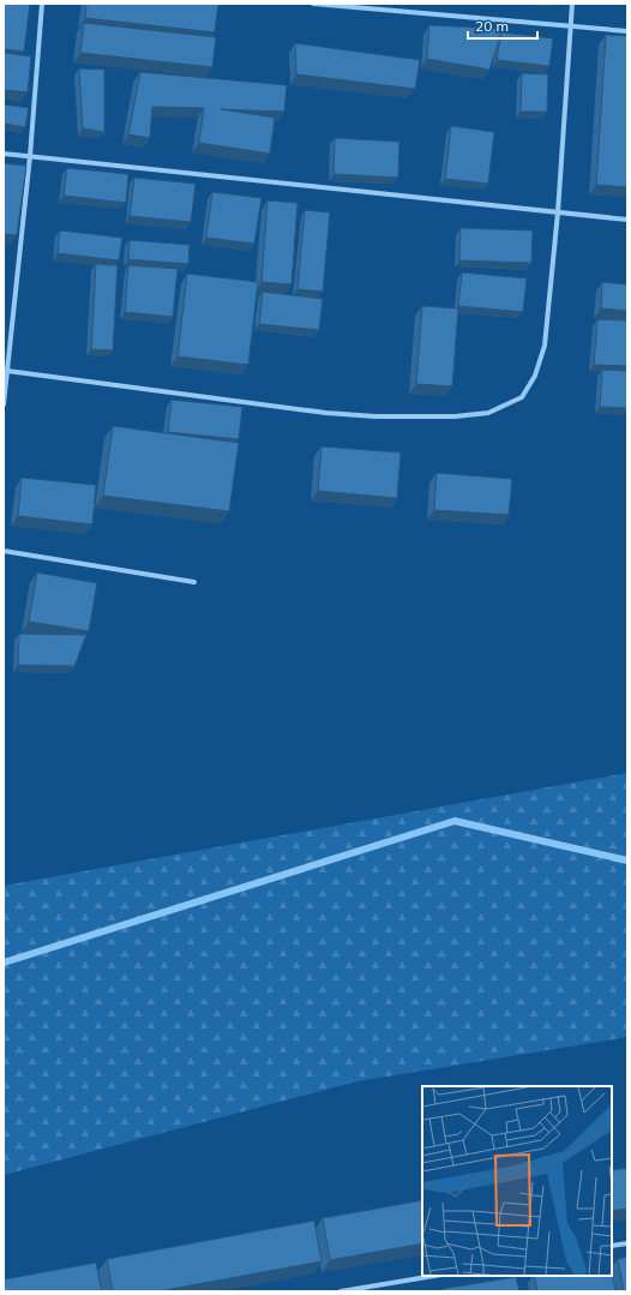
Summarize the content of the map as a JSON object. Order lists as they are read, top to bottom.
{
  "scale_bar": "20 m"
}
